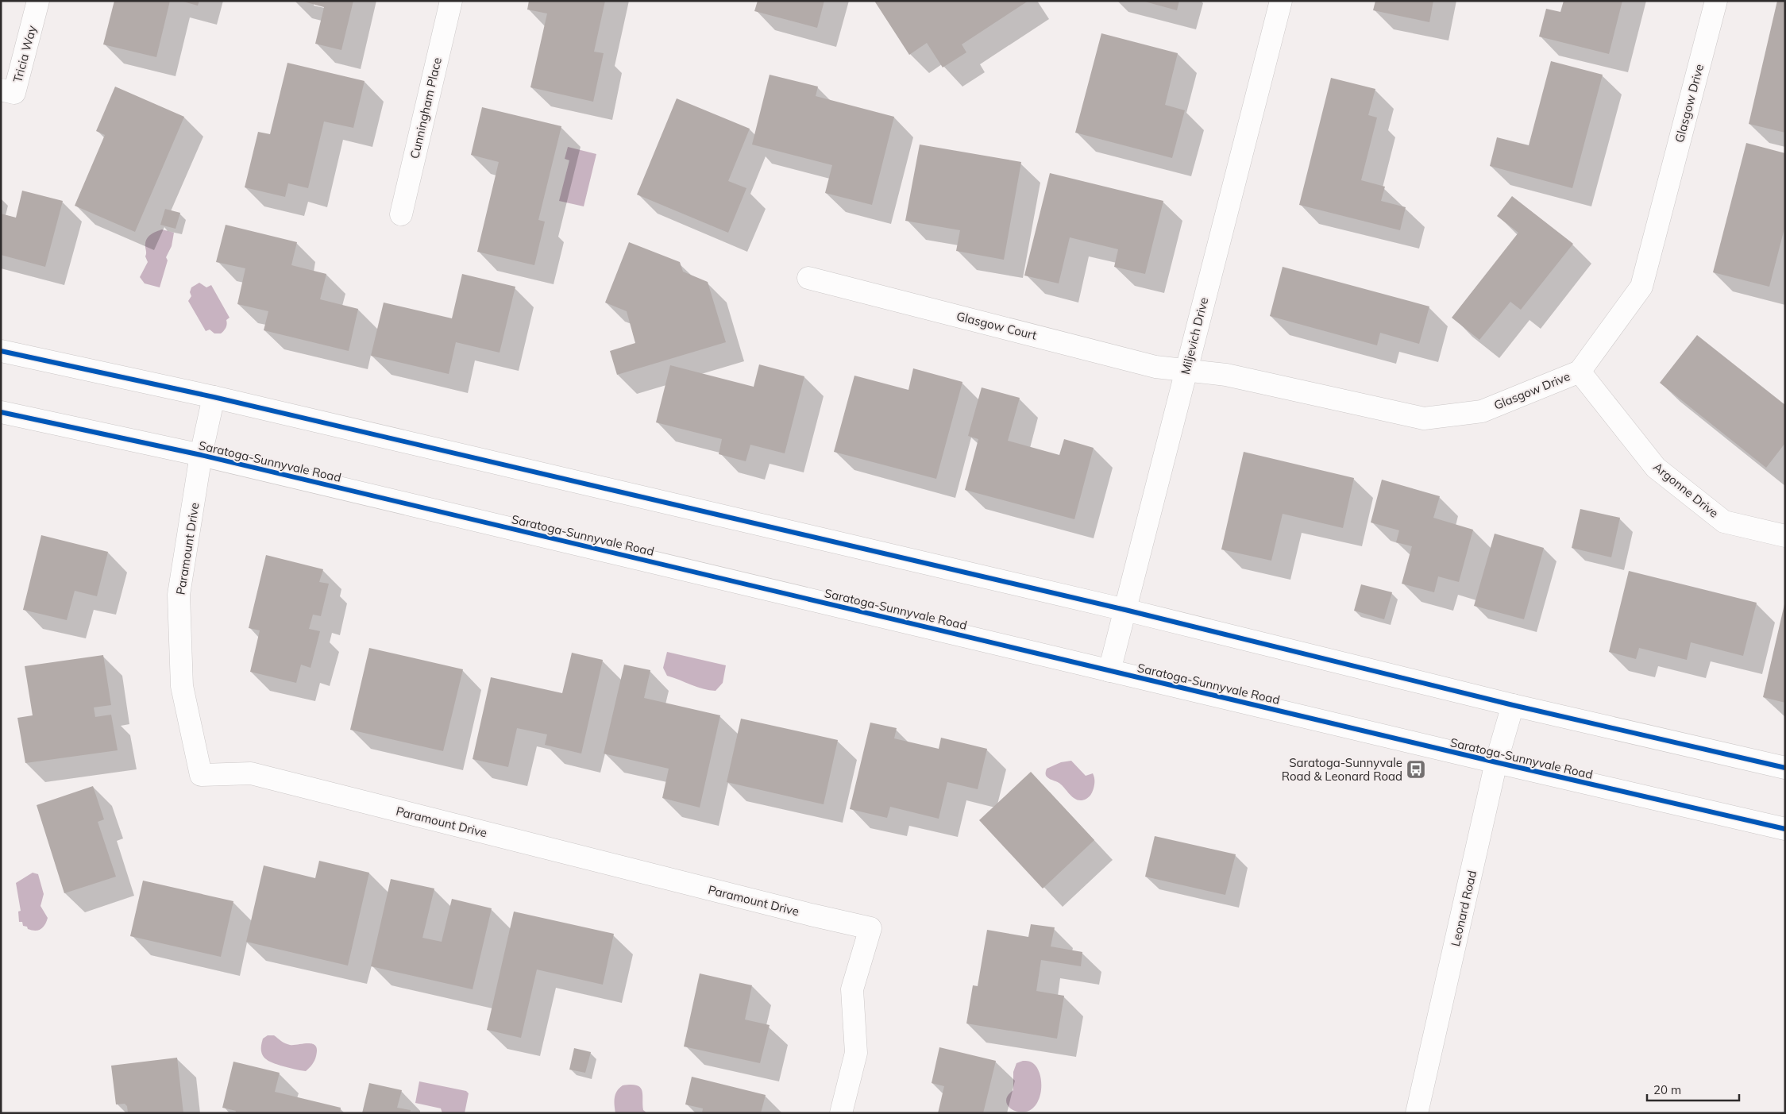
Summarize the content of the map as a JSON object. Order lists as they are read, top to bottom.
{
  "streets": {
    "street": [
      "Tricia Way",
      "Glasgow Drive",
      "Cunningham Place",
      "Glasgow Court",
      "Miljevich Drive",
      "Saratoga-Sunnyvale Road",
      "Argonne Drive",
      "Paramount Drive",
      "Leonard Road"
    ]
  },
  "crossings": [
    ["Glasgow Drive", "Glasgow Court"],
    ["Glasgow Drive", "Miljevich Drive"],
    ["Glasgow Drive", "Argonne Drive"],
    ["Glasgow Court", "Miljevich Drive"],
    ["Miljevich Drive", "Saratoga-Sunnyvale Road"],
    ["Saratoga-Sunnyvale Road", "Paramount Drive"],
    ["Saratoga-Sunnyvale Road", "Leonard Road"]
  ],
  "places": {
    "bus stop": ["Saratoga-Sunnyvale Road & Leonard Road"]
  },
  "scale_bar": "20 m"
}
